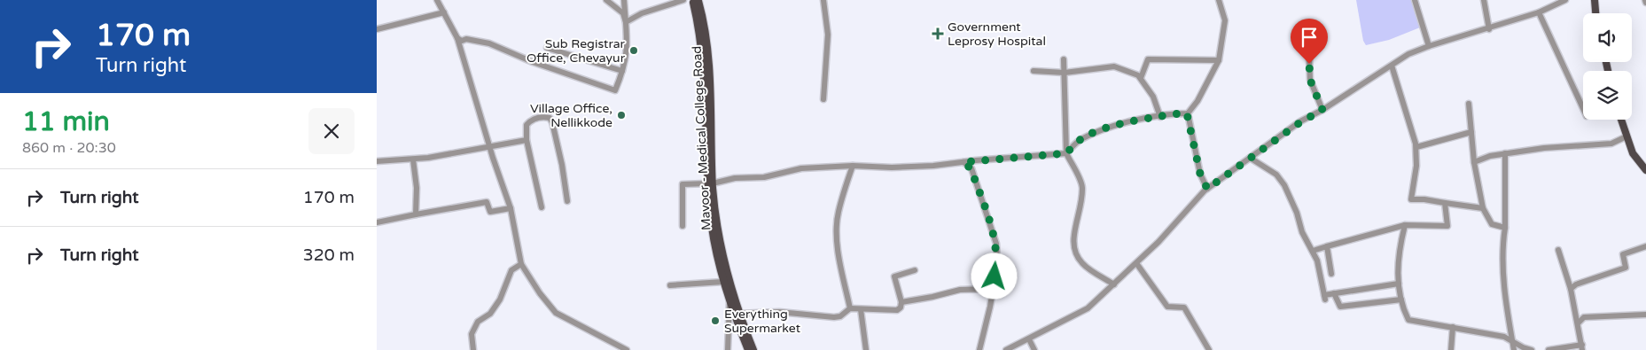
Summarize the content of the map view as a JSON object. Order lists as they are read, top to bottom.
{
  "streets": {
    "main road": ["Mavoor - Medical College Road"]
  },
  "places": {
    "health": ["Government Leprosy Hospital"],
    "other": ["Sub Registrar Office, Chevayur", "Village Office, Nellikkode", "Everything Supermarket"]
  },
  "page": {
    "turn": ["170 m", "Turn right"],
    "heading": ["11 min", "860 m · 20:30"],
    "list": [
      {
        "name": "Turn right",
        "value": "170 m"
      },
      {
        "name": "Turn right",
        "value": "320 m"
      }
    ]
  }
}
